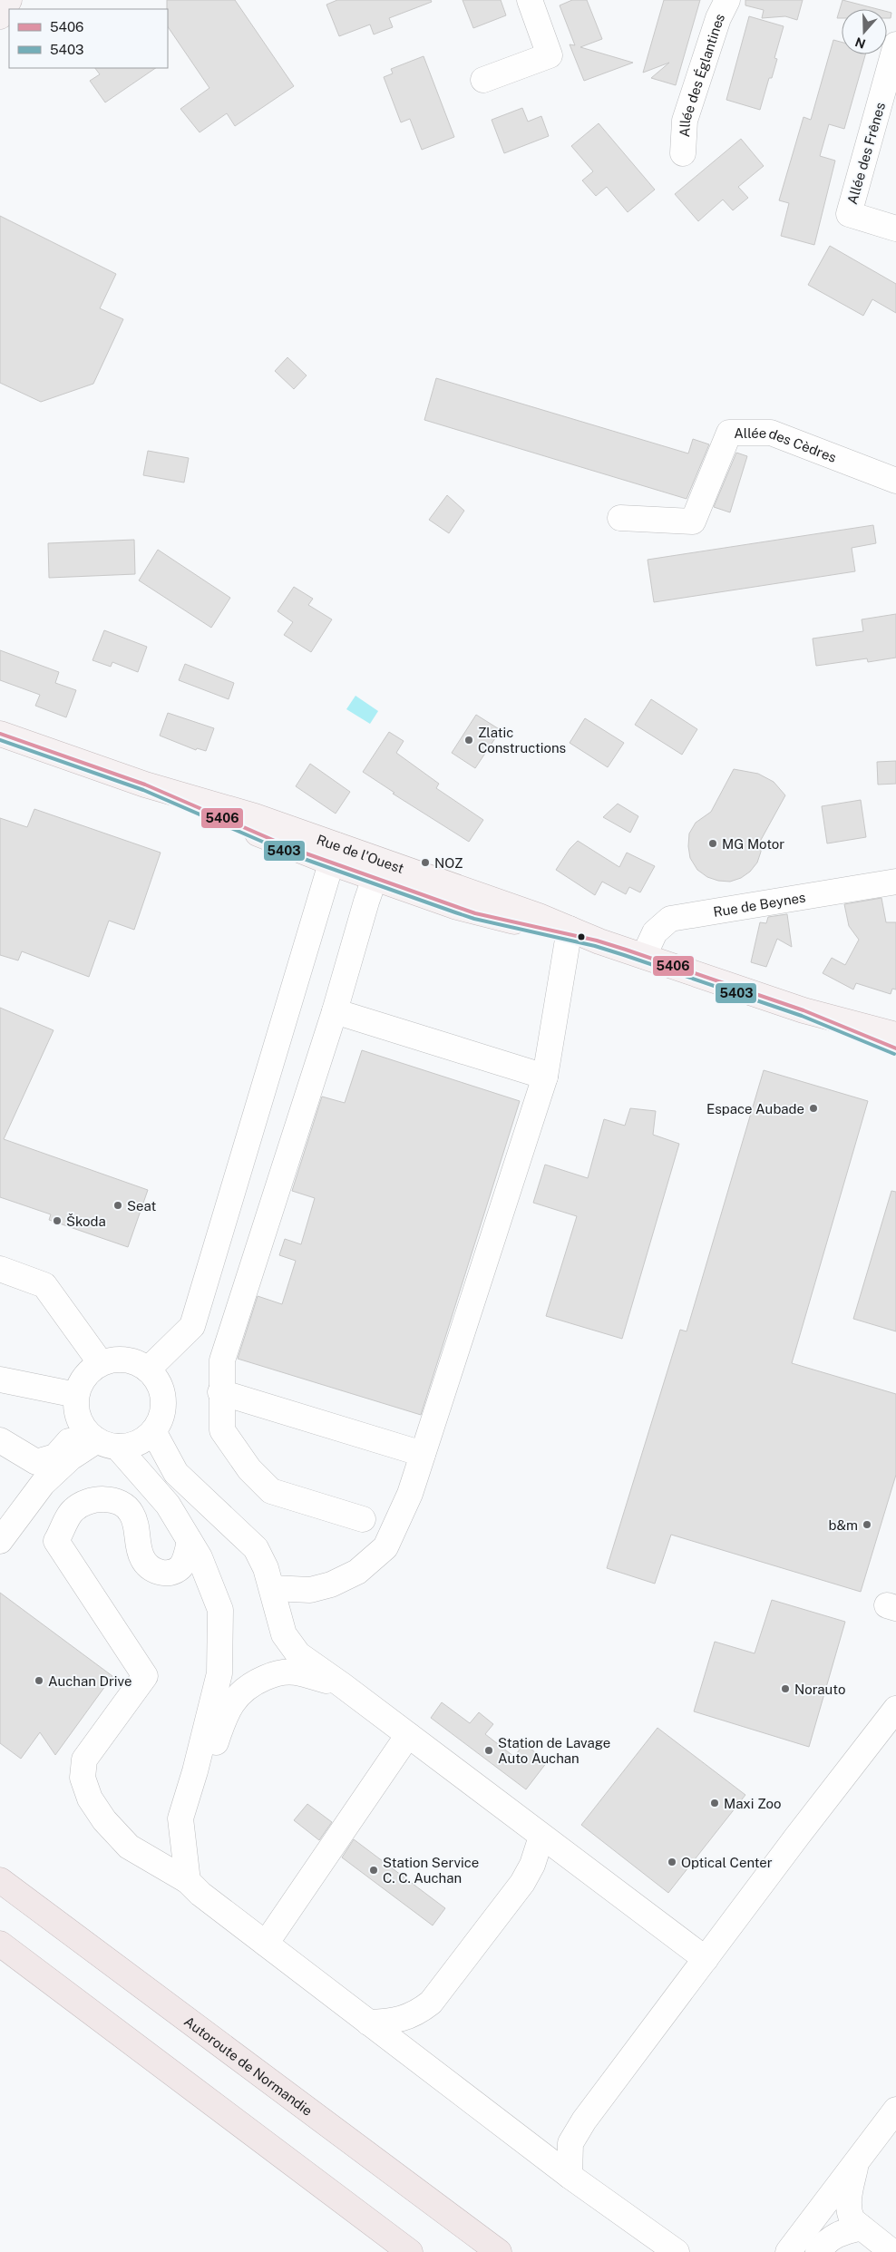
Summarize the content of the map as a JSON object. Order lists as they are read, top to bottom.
{
  "streets": {
    "highway": ["Autoroute de Normandie"],
    "main road": ["Rue de l'Ouest"],
    "street": [
      "Allée des Églantines",
      "Allée des Frênes",
      "Allée des Cèdres",
      "Rue de Beynes"
    ]
  },
  "crossings": [
    ["Rue de l'Ouest", "Rue de Beynes"]
  ],
  "places": [
    "Zlatic Constructions",
    "MG Motor",
    "NOZ",
    "Espace Aubade",
    "Seat",
    "Škoda",
    "b&m",
    "Auchan Drive",
    "Norauto",
    "Station de Lavage Auto Auchan",
    "Maxi Zoo",
    "Optical Center",
    "Station Service C. C. Auchan"
  ],
  "lines": ["transit line 5406", "transit line 5403"],
  "legend": ["5406", "5403"],
  "north": "bottom"
}
